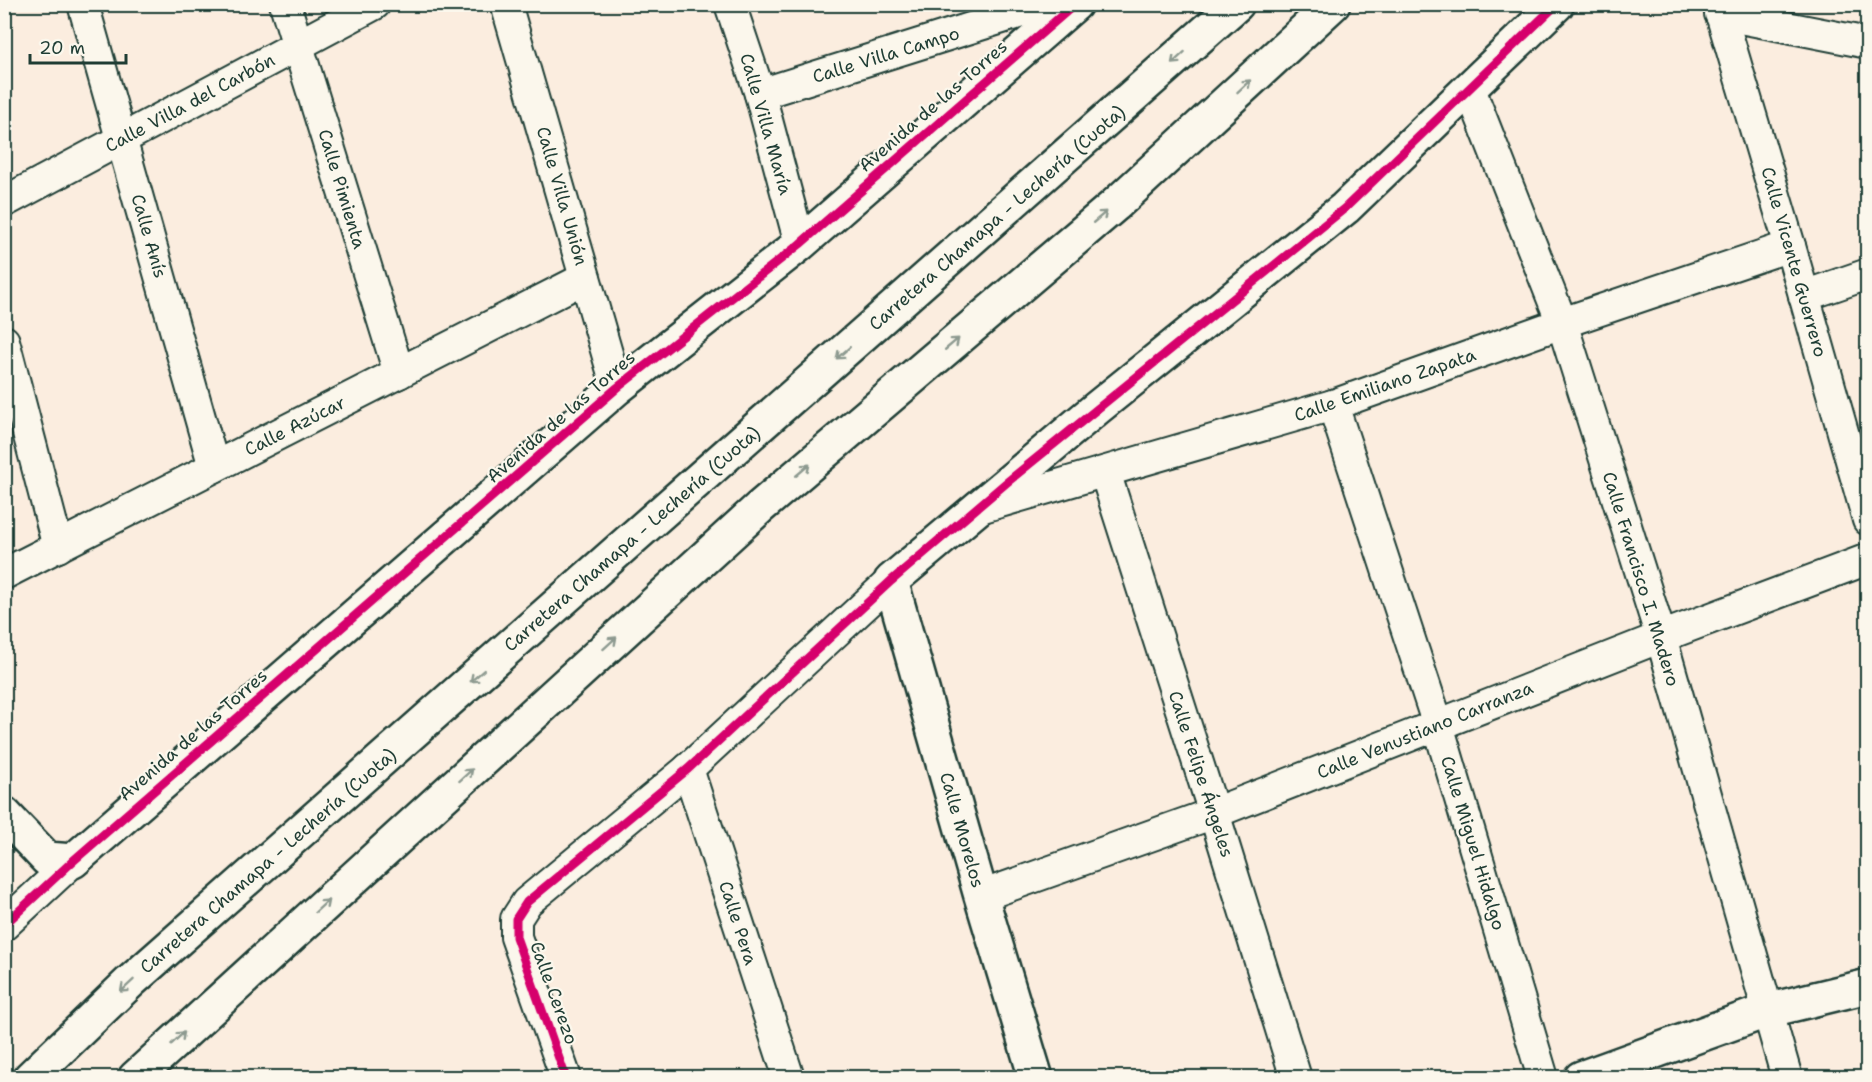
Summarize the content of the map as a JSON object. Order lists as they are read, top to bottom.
{
  "streets": {
    "main road": ["Avenida de las Torres", "Carretera Chamapa - Lechería (Cuota)", "Calle Morelos"],
    "street": [
      "Calle Villa Campo",
      "Calle Villa del Carbón",
      "Calle Villa María",
      "Calle Pimienta",
      "Calle Villa Unión",
      "Calle Anís",
      "Calle Vicente Guerrero",
      "Calle Emiliano Zapata",
      "Calle Azúcar",
      "Calle Francisco I. Madero",
      "Calle Venustiano Carranza",
      "Calle Felipe Ángeles",
      "Calle Miguel Hidalgo",
      "Calle Pera",
      "Calle Cerezo"
    ]
  },
  "crossings": [
    ["Calle Villa Campo", "Calle Villa María"],
    ["Calle Villa del Carbón", "Calle Pimienta"],
    ["Calle Villa del Carbón", "Calle Anís"],
    ["Avenida de las Torres", "Calle Villa María"],
    ["Avenida de las Torres", "Calle Villa Unión"],
    ["Calle Pimienta", "Calle Azúcar"],
    ["Calle Villa Unión", "Calle Azúcar"],
    ["Calle Anís", "Calle Azúcar"],
    ["Calle Vicente Guerrero", "Calle Emiliano Zapata"],
    ["Calle Emiliano Zapata", "Calle Francisco I. Madero"],
    ["Calle Emiliano Zapata", "Calle Felipe Ángeles"],
    ["Calle Emiliano Zapata", "Calle Miguel Hidalgo"],
    ["Calle Francisco I. Madero", "Calle Venustiano Carranza"],
    ["Calle Venustiano Carranza", "Calle Felipe Ángeles"],
    ["Calle Venustiano Carranza", "Calle Morelos"],
    ["Calle Venustiano Carranza", "Calle Miguel Hidalgo"],
    ["Calle Pera", "Calle Cerezo"]
  ],
  "scale_bar": "20 m"
}
